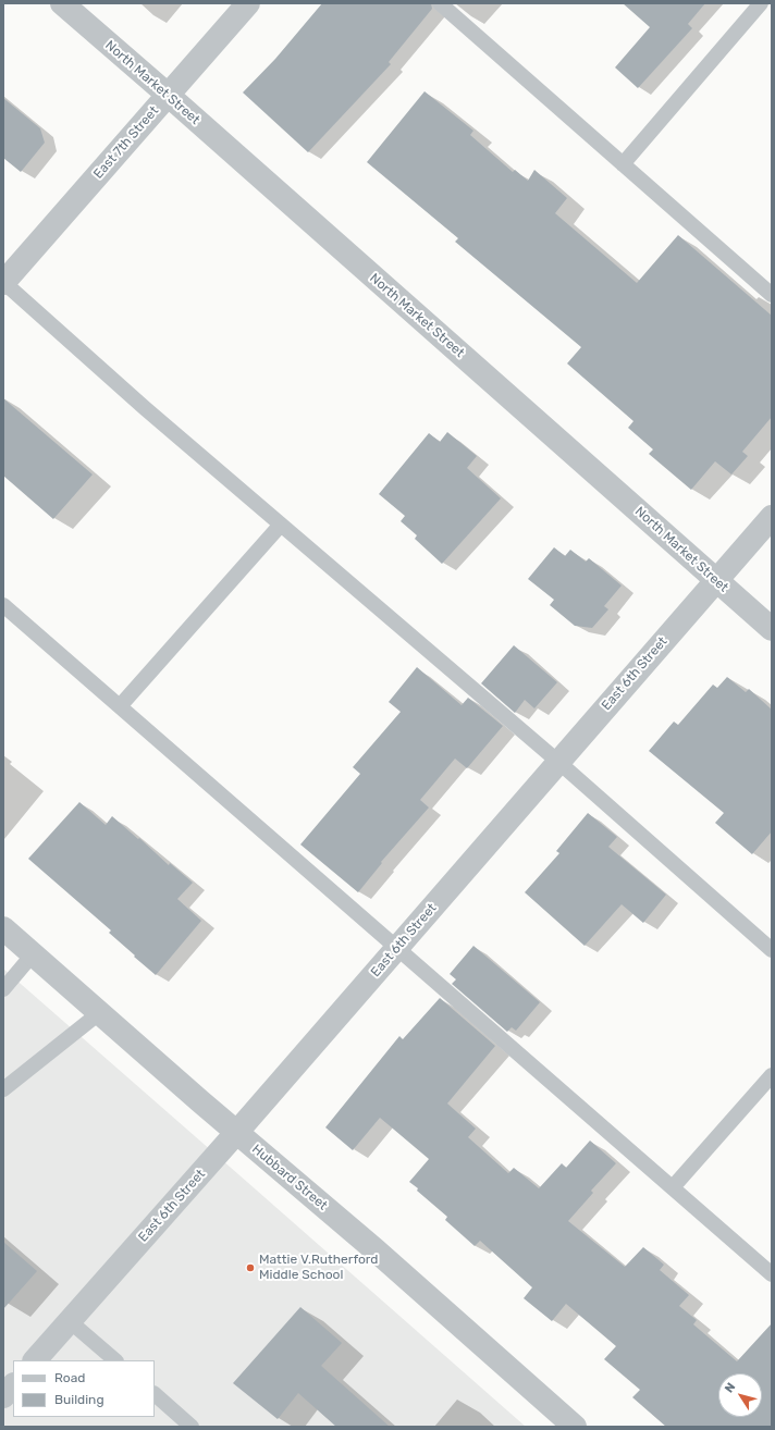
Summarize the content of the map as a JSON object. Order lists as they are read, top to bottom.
{
  "streets": {
    "street": [
      "North Market Street",
      "East 7th Street",
      "East 6th Street",
      "Hubbard Street"
    ]
  },
  "crossings": [
    ["North Market Street", "East 7th Street"],
    ["North Market Street", "East 6th Street"],
    ["East 6th Street", "Hubbard Street"]
  ],
  "places": ["Mattie V.Rutherford Middle School"],
  "legend": ["Road", "Building"],
  "north": "top left"
}
